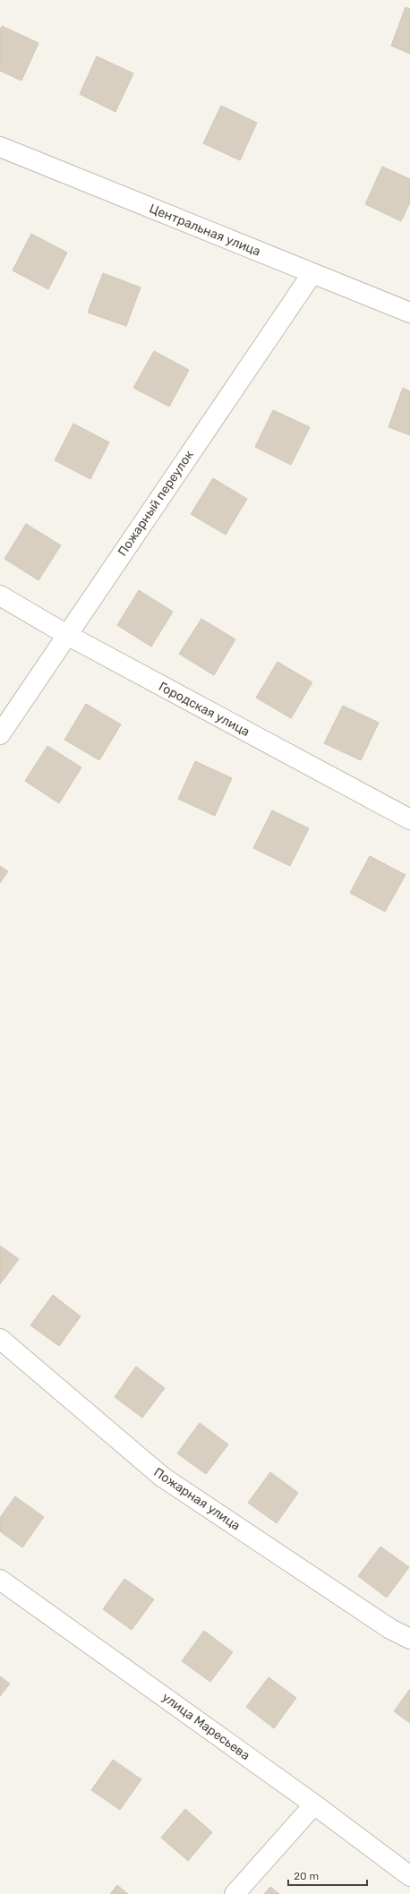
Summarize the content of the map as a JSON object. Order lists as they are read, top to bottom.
{
  "streets": {
    "street": [
      "Центральная улица",
      "Пожарный переулок",
      "Городская улица",
      "Пожарная улица",
      "улица Маресьева"
    ]
  },
  "crossings": [
    ["Центральная улица", "Пожарный переулок"],
    ["Пожарный переулок", "Городская улица"]
  ],
  "scale_bar": "20 m"
}
